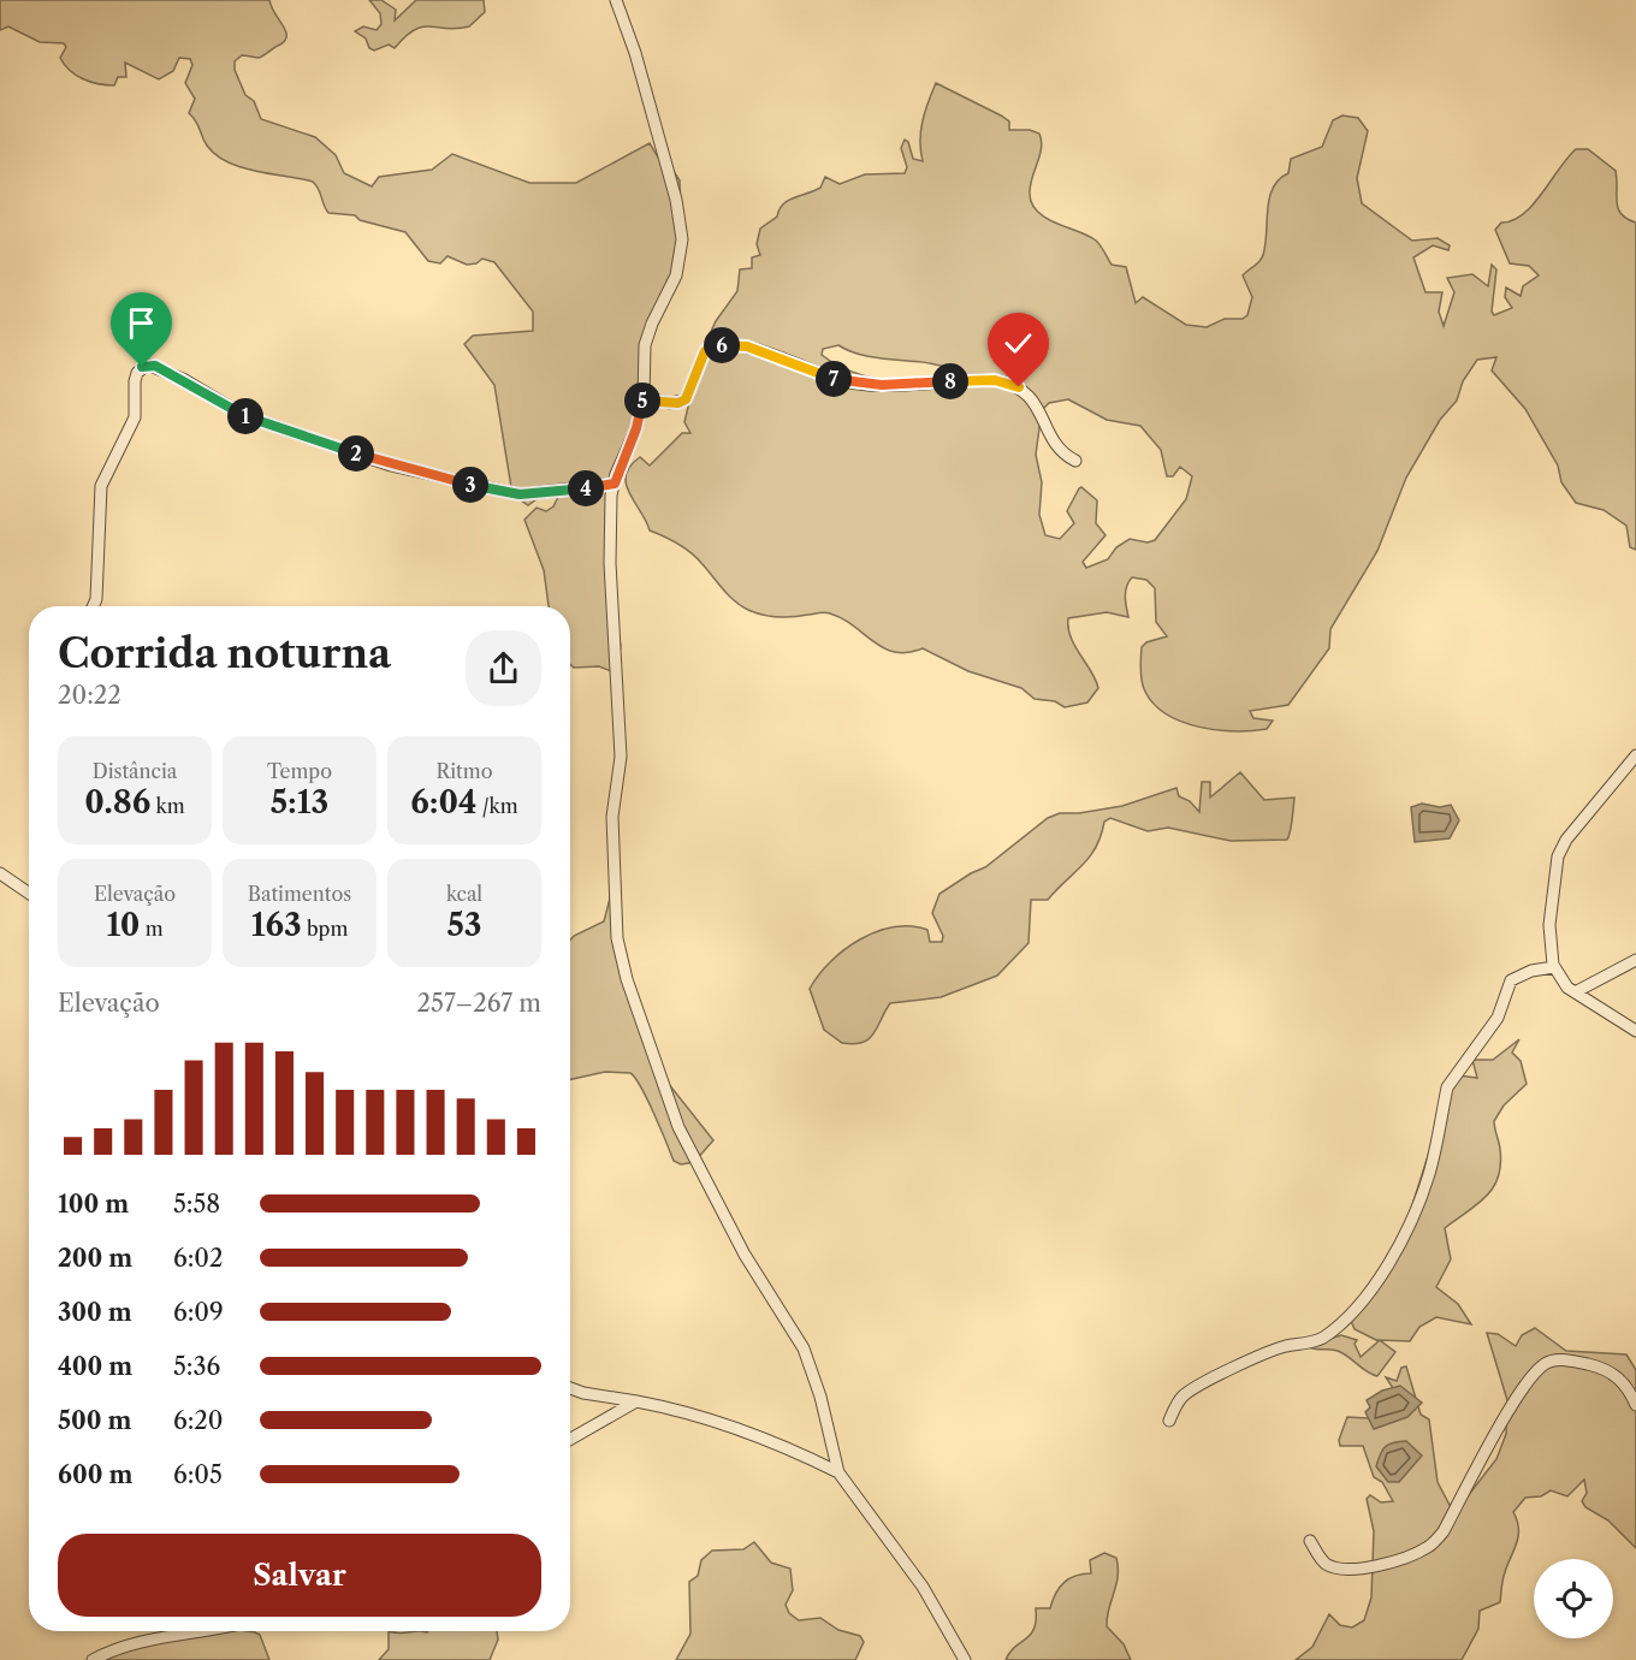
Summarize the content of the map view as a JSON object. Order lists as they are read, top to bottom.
{
  "page": {
    "pins": [
      "6",
      "7",
      "8",
      "5",
      "1",
      "2",
      "3",
      "4"
    ],
    "heading": ["Corrida noturna", "20:22"],
    "stats": [
      ["Distância", "0.86 km"],
      ["Tempo", "5:13"],
      ["Ritmo", "6:04 /km"],
      ["Elevação", "10 m"],
      ["Batimentos", "163 bpm"],
      ["kcal", "53"]
    ],
    "chart": ["Elevação", "257–267 m"],
    "list": [
      {
        "name": "100 m",
        "note": "5:58"
      },
      {
        "name": "200 m",
        "note": "6:02"
      },
      {
        "name": "300 m",
        "note": "6:09"
      },
      {
        "name": "400 m",
        "note": "5:36"
      },
      {
        "name": "500 m",
        "note": "6:20"
      },
      {
        "name": "600 m",
        "note": "6:05"
      }
    ],
    "buttons": "Salvar"
  }
}
